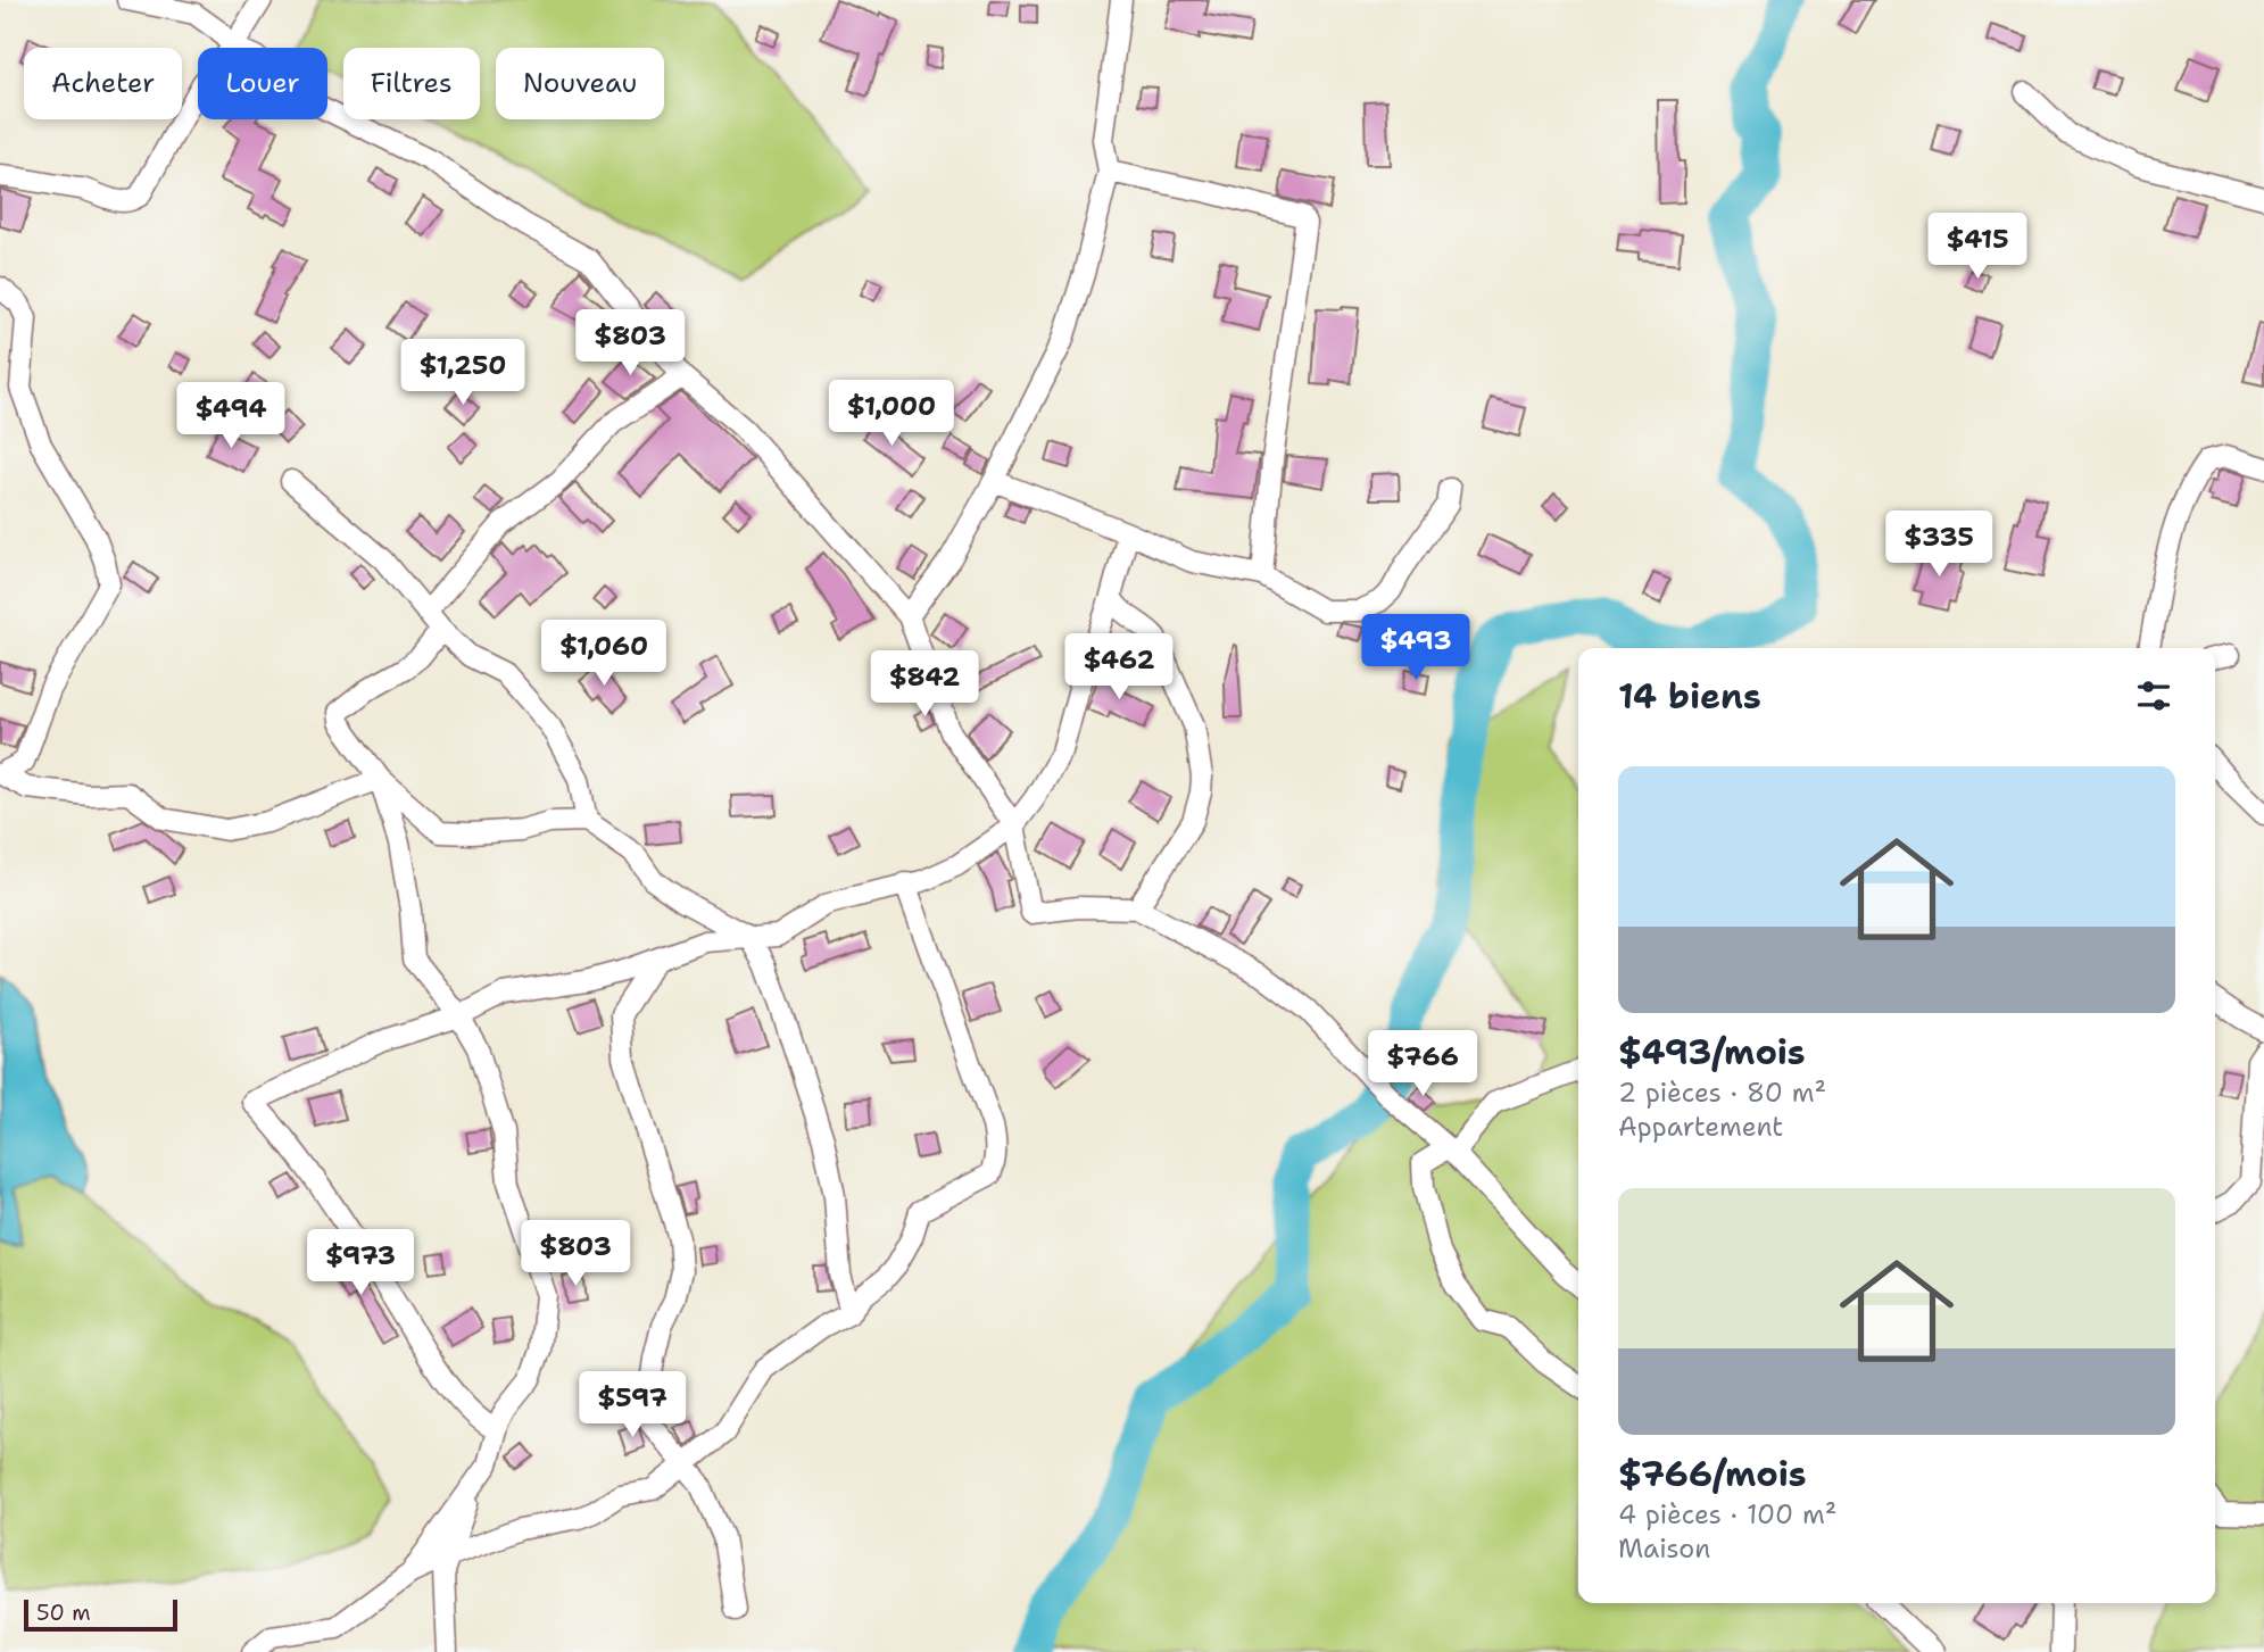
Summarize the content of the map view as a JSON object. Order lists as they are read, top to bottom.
{
  "scale_bar": "50 m",
  "page": {
    "chip": [
      "Acheter",
      "Louer",
      "Filtres",
      "Nouveau"
    ],
    "price": [
      "$415",
      "$803",
      "$1,250",
      "$1,000",
      "$494",
      "$335",
      "$493",
      "$1,060",
      "$462",
      "$842",
      "$766",
      "$803",
      "$973",
      "$597"
    ],
    "heading": "14 biens",
    "list": [
      {
        "name": "$493/mois",
        "note": "2 pièces · 80 m² · Appartement"
      },
      {
        "name": "$766/mois",
        "note": "4 pièces · 100 m² · Maison"
      }
    ],
    "scale": "50 m"
  }
}
